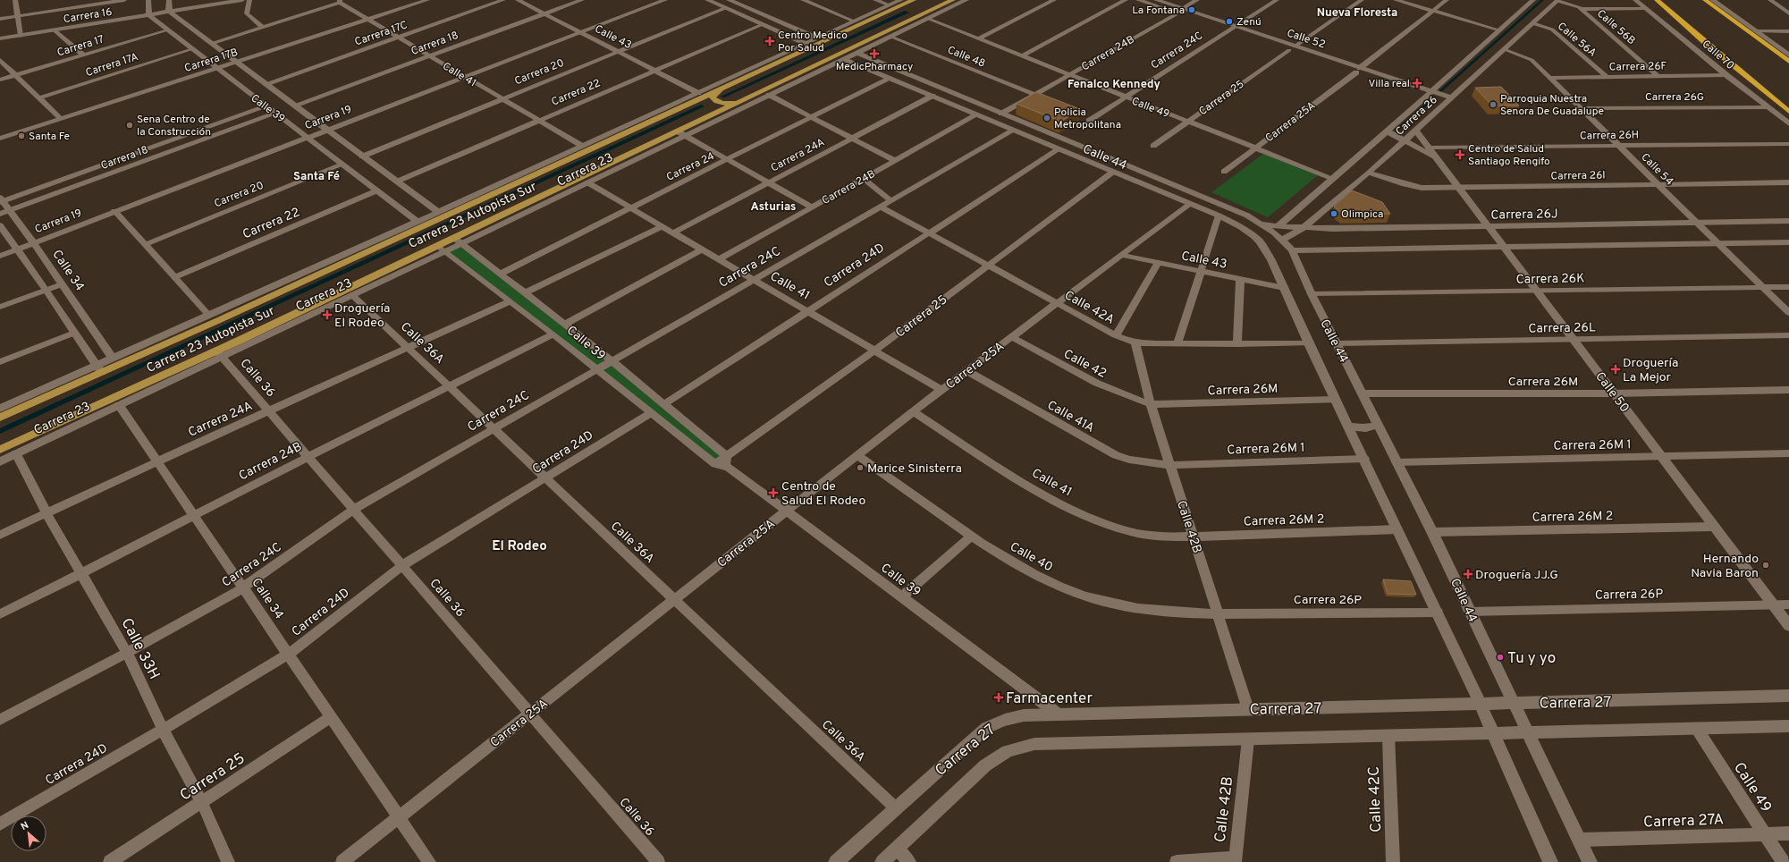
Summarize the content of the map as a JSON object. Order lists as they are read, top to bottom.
{
  "streets": {
    "main road": ["Carrera 23 Autopista Sur"],
    "street": [
      "Carrera 16",
      "Calle 56B",
      "Carrera 17C",
      "Calle 43",
      "Calle 52",
      "Calle 56A",
      "Carrera 18",
      "Carrera 17",
      "Carrera 24C",
      "Carrera 24B",
      "Calle 70",
      "Calle 48",
      "Carrera 17B",
      "Carrera 17A",
      "Carrera 26F",
      "Carrera 20",
      "Calle 41",
      "Carrera 22",
      "Carrera 26G",
      "Carrera 25",
      "Calle 49",
      "Calle 39",
      "Carrera 26",
      "Carrera 19",
      "Carrera 25A",
      "Carrera 26H",
      "Carrera 24A",
      "Calle 44",
      "Carrera 24",
      "Carrera 23",
      "Calle 54",
      "Carrera 26I",
      "Carrera 26J",
      "Carrera 24D",
      "Calle 34",
      "Carrera 26K",
      "Calle 42A",
      "Carrera 26L",
      "Calle 36A",
      "Calle 42",
      "Calle 36",
      "Carrera 26M",
      "Calle 50",
      "Calle 41A",
      "Carrera 26M 1",
      "Carrera 26M 2",
      "Calle 42B",
      "Calle 40",
      "Carrera 26P",
      "Calle 33H",
      "Carrera 27",
      "Calle 42C",
      "Carrera 27A"
    ]
  },
  "crossings": [
    ["Carrera 16", "Calle 39"],
    ["Calle 56B", "Carrera 26F"],
    ["Calle 56B", "Carrera 26"],
    ["Carrera 17C", "Calle 41"],
    ["Carrera 17C", "Calle 39"],
    ["Calle 43", "Carrera 18"],
    ["Calle 43", "Carrera 20"],
    ["Calle 43", "Carrera 22"],
    ["Calle 43", "Carrera 19"],
    ["Calle 43", "Carrera 25A"],
    ["Calle 43", "Calle 44"],
    ["Calle 43", "Carrera 23"],
    ["Calle 52", "Carrera 24C"],
    ["Calle 52", "Carrera 24B"],
    ["Calle 52", "Carrera 25"],
    ["Calle 52", "Carrera 26"],
    ["Calle 52", "Carrera 25A"],
    ["Calle 56A", "Carrera 26F"],
    ["Calle 56A", "Carrera 26"],
    ["Carrera 18", "Calle 41"],
    ["Carrera 18", "Calle 39"],
    ["Carrera 18", "Calle 34"],
    ["Carrera 17", "Calle 39"],
    ["Carrera 24C", "Calle 41"],
    ["Carrera 24C", "Calle 49"],
    ["Carrera 24C", "Calle 39"],
    ["Carrera 24C", "Calle 44"],
    ["Carrera 24C", "Calle 34"],
    ["Carrera 24C", "Calle 42A"],
    ["Carrera 24C", "Calle 36A"],
    ["Carrera 24C", "Calle 36"],
    ["Carrera 24C", "Calle 33H"],
    ["Carrera 24B", "Calle 48"],
    ["Carrera 24B", "Calle 41"],
    ["Carrera 24B", "Calle 49"],
    ["Carrera 24B", "Calle 39"],
    ["Carrera 24B", "Calle 44"],
    ["Carrera 24B", "Calle 34"],
    ["Carrera 24B", "Calle 36A"],
    ["Carrera 24B", "Calle 36"],
    ["Carrera 24B", "Calle 33H"],
    ["Calle 70", "Carrera 26F"],
    ["Calle 70", "Carrera 26G"],
    ["Calle 48", "Carrera 23"],
    ["Carrera 17B", "Calle 41"],
    ["Carrera 17B", "Calle 39"],
    ["Carrera 17A", "Calle 39"],
    ["Carrera 26F", "Calle 54"],
    ["Carrera 20", "Calle 41"],
    ["Carrera 20", "Calle 39"],
    ["Calle 41", "Carrera 22"],
    ["Calle 41", "Carrera 25"],
    ["Calle 41", "Carrera 19"],
    ["Calle 41", "Carrera 25A"],
    ["Calle 41", "Carrera 24A"],
    ["Calle 41", "Carrera 24"],
    ["Calle 41", "Carrera 23"],
    ["Calle 41", "Carrera 24D"],
    ["Calle 41", "Carrera 26M 2"],
    ["Calle 41", "Calle 42B"],
    ["Carrera 22", "Calle 39"],
    ["Carrera 26G", "Calle 54"],
    ["Carrera 25", "Calle 49"],
    ["Carrera 25", "Calle 39"],
    ["Carrera 25", "Calle 44"],
    ["Carrera 25", "Calle 34"],
    ["Carrera 25", "Calle 42A"],
    ["Carrera 25", "Calle 33H"],
    ["Calle 49", "Carrera 26"],
    ["Calle 49", "Carrera 25A"],
    ["Calle 49", "Carrera 23"],
    ["Calle 49", "Carrera 27"],
    ["Calle 49", "Carrera 27A"],
    ["Calle 39", "Carrera 19"],
    ["Calle 39", "Carrera 25A"],
    ["Calle 39", "Carrera 24A"],
    ["Calle 39", "Carrera 24"],
    ["Calle 39", "Carrera 23"],
    ["Calle 39", "Carrera 23 Autopista Sur"],
    ["Calle 39", "Carrera 24D"],
    ["Calle 39", "Carrera 27"],
    ["Carrera 26", "Calle 44"],
    ["Carrera 26", "Calle 54"],
    ["Carrera 26", "Carrera 26I"],
    ["Carrera 26", "Carrera 26J"],
    ["Carrera 26", "Calle 50"],
    ["Carrera 19", "Calle 34"],
    ["Carrera 25A", "Calle 44"],
    ["Carrera 25A", "Calle 34"],
    ["Carrera 25A", "Calle 42A"],
    ["Carrera 25A", "Calle 36A"],
    ["Carrera 25A", "Calle 42"],
    ["Carrera 25A", "Calle 36"],
    ["Carrera 25A", "Calle 41A"],
    ["Carrera 25A", "Calle 40"],
    ["Carrera 26H", "Calle 54"],
    ["Carrera 26H", "Calle 50"],
    ["Carrera 24A", "Calle 44"],
    ["Carrera 24A", "Calle 34"],
    ["Carrera 24A", "Calle 36A"],
    ["Carrera 24A", "Calle 36"],
    ["Carrera 24A", "Calle 33H"],
    ["Calle 44", "Carrera 24"],
    ["Calle 44", "Carrera 23"],
    ["Calle 44", "Carrera 26J"],
    ["Calle 44", "Carrera 24D"],
    ["Calle 44", "Carrera 26K"],
    ["Calle 44", "Calle 42A"],
    ["Calle 44", "Carrera 26L"],
    ["Calle 44", "Carrera 26M"],
    ["Calle 44", "Carrera 26M 1"],
    ["Calle 44", "Carrera 26M 2"],
    ["Calle 44", "Carrera 26P"],
    ["Calle 44", "Carrera 27"],
    ["Calle 44", "Carrera 27A"],
    ["Carrera 23", "Carrera 23 Autopista Sur"],
    ["Carrera 23", "Calle 34"],
    ["Carrera 23", "Calle 36A"],
    ["Carrera 23", "Calle 36"],
    ["Carrera 23", "Calle 33H"],
    ["Calle 54", "Carrera 26I"],
    ["Calle 54", "Carrera 26J"],
    ["Calle 54", "Carrera 26K"],
    ["Carrera 26I", "Calle 50"],
    ["Carrera 26J", "Calle 50"],
    ["Carrera 23 Autopista Sur", "Calle 36"],
    ["Carrera 24D", "Calle 34"],
    ["Carrera 24D", "Calle 42A"],
    ["Carrera 24D", "Calle 36A"],
    ["Carrera 24D", "Calle 36"],
    ["Carrera 24D", "Calle 33H"],
    ["Carrera 26K", "Calle 50"],
    ["Calle 42A", "Calle 42B"],
    ["Carrera 26L", "Calle 50"],
    ["Calle 36A", "Carrera 27"],
    ["Calle 42", "Carrera 26M"],
    ["Calle 42", "Calle 42B"],
    ["Carrera 26M", "Calle 50"],
    ["Carrera 26M", "Calle 42B"],
    ["Calle 50", "Carrera 26M 1"],
    ["Calle 50", "Carrera 26M 2"],
    ["Calle 50", "Carrera 26P"],
    ["Calle 41A", "Carrera 26M 1"],
    ["Calle 41A", "Calle 42B"],
    ["Carrera 26M 1", "Calle 42B"],
    ["Carrera 26M 2", "Calle 42B"],
    ["Calle 42B", "Calle 40"],
    ["Calle 42B", "Carrera 26P"],
    ["Calle 42B", "Carrera 27"],
    ["Calle 40", "Carrera 26P"],
    ["Carrera 27", "Calle 42C"]
  ],
  "districts": [
    "Nueva Floresta",
    "Fenalco Kennedy",
    "Santa Fé",
    "Asturias",
    "El Rodeo"
  ],
  "places": {
    "other": [
      "La Fontana",
      "Zenú",
      "Parroquia Nuestra Senora De Guadalupe",
      "Policia Metropolitana",
      "Sena Centro de la Construcción",
      "Santa Fe",
      "Olimpica",
      "Marice Sinisterra",
      "Hernando Navia Baron",
      "Tu y yo"
    ],
    "health": [
      "Centro Medico Por Salud",
      "MedicPharmacy",
      "Villa real",
      "Centro de Salud Santiago Rengifo",
      "Droguería El Rodeo",
      "Droguería La Mejor",
      "Centro de Salud El Rodeo",
      "Droguería JJ.G",
      "Farmacenter"
    ]
  },
  "north": "top left"
}
